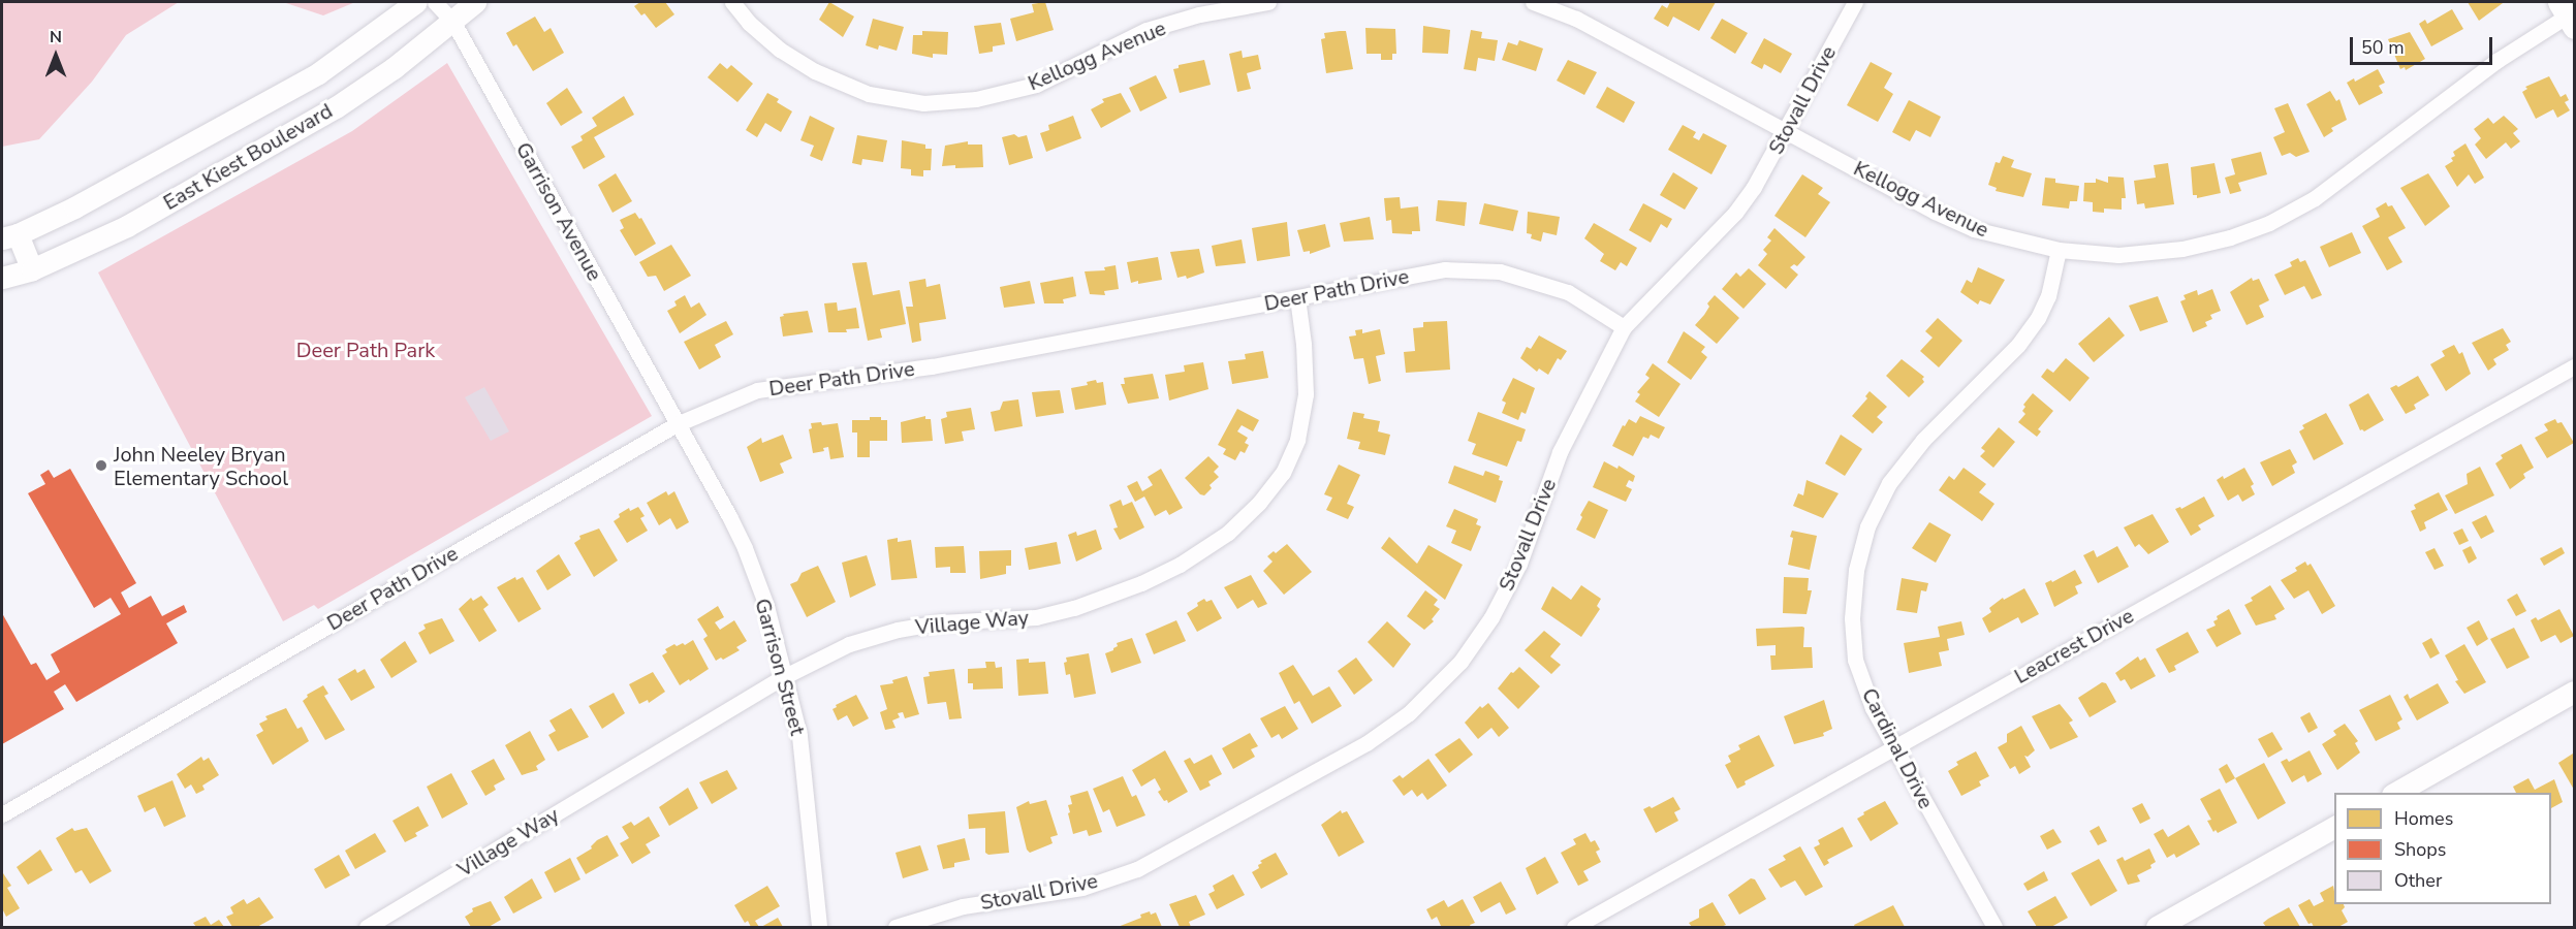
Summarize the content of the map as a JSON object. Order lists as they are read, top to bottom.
{
  "streets": {
    "main road": ["East Kiest Boulevard"],
    "street": [
      "Kellogg Avenue",
      "Stovall Drive",
      "Garrison Avenue",
      "Deer Path Drive",
      "Village Way",
      "Leacrest Drive",
      "Garrison Street",
      "Cardinal Drive"
    ]
  },
  "crossings": [
    ["Kellogg Avenue", "Stovall Drive"],
    ["Kellogg Avenue", "Cardinal Drive"],
    ["Stovall Drive", "Deer Path Drive"],
    ["East Kiest Boulevard", "Garrison Avenue"],
    ["Garrison Avenue", "Deer Path Drive"],
    ["Garrison Avenue", "Garrison Street"],
    ["Deer Path Drive", "Village Way"],
    ["Deer Path Drive", "Garrison Street"],
    ["Village Way", "Garrison Street"],
    ["Leacrest Drive", "Cardinal Drive"]
  ],
  "parks": ["Deer Path Park"],
  "places": ["John Neeley Bryan Elementary School"],
  "legend": ["Homes", "Shops", "Other"],
  "scale_bar": "50 m",
  "north": "top"
}
